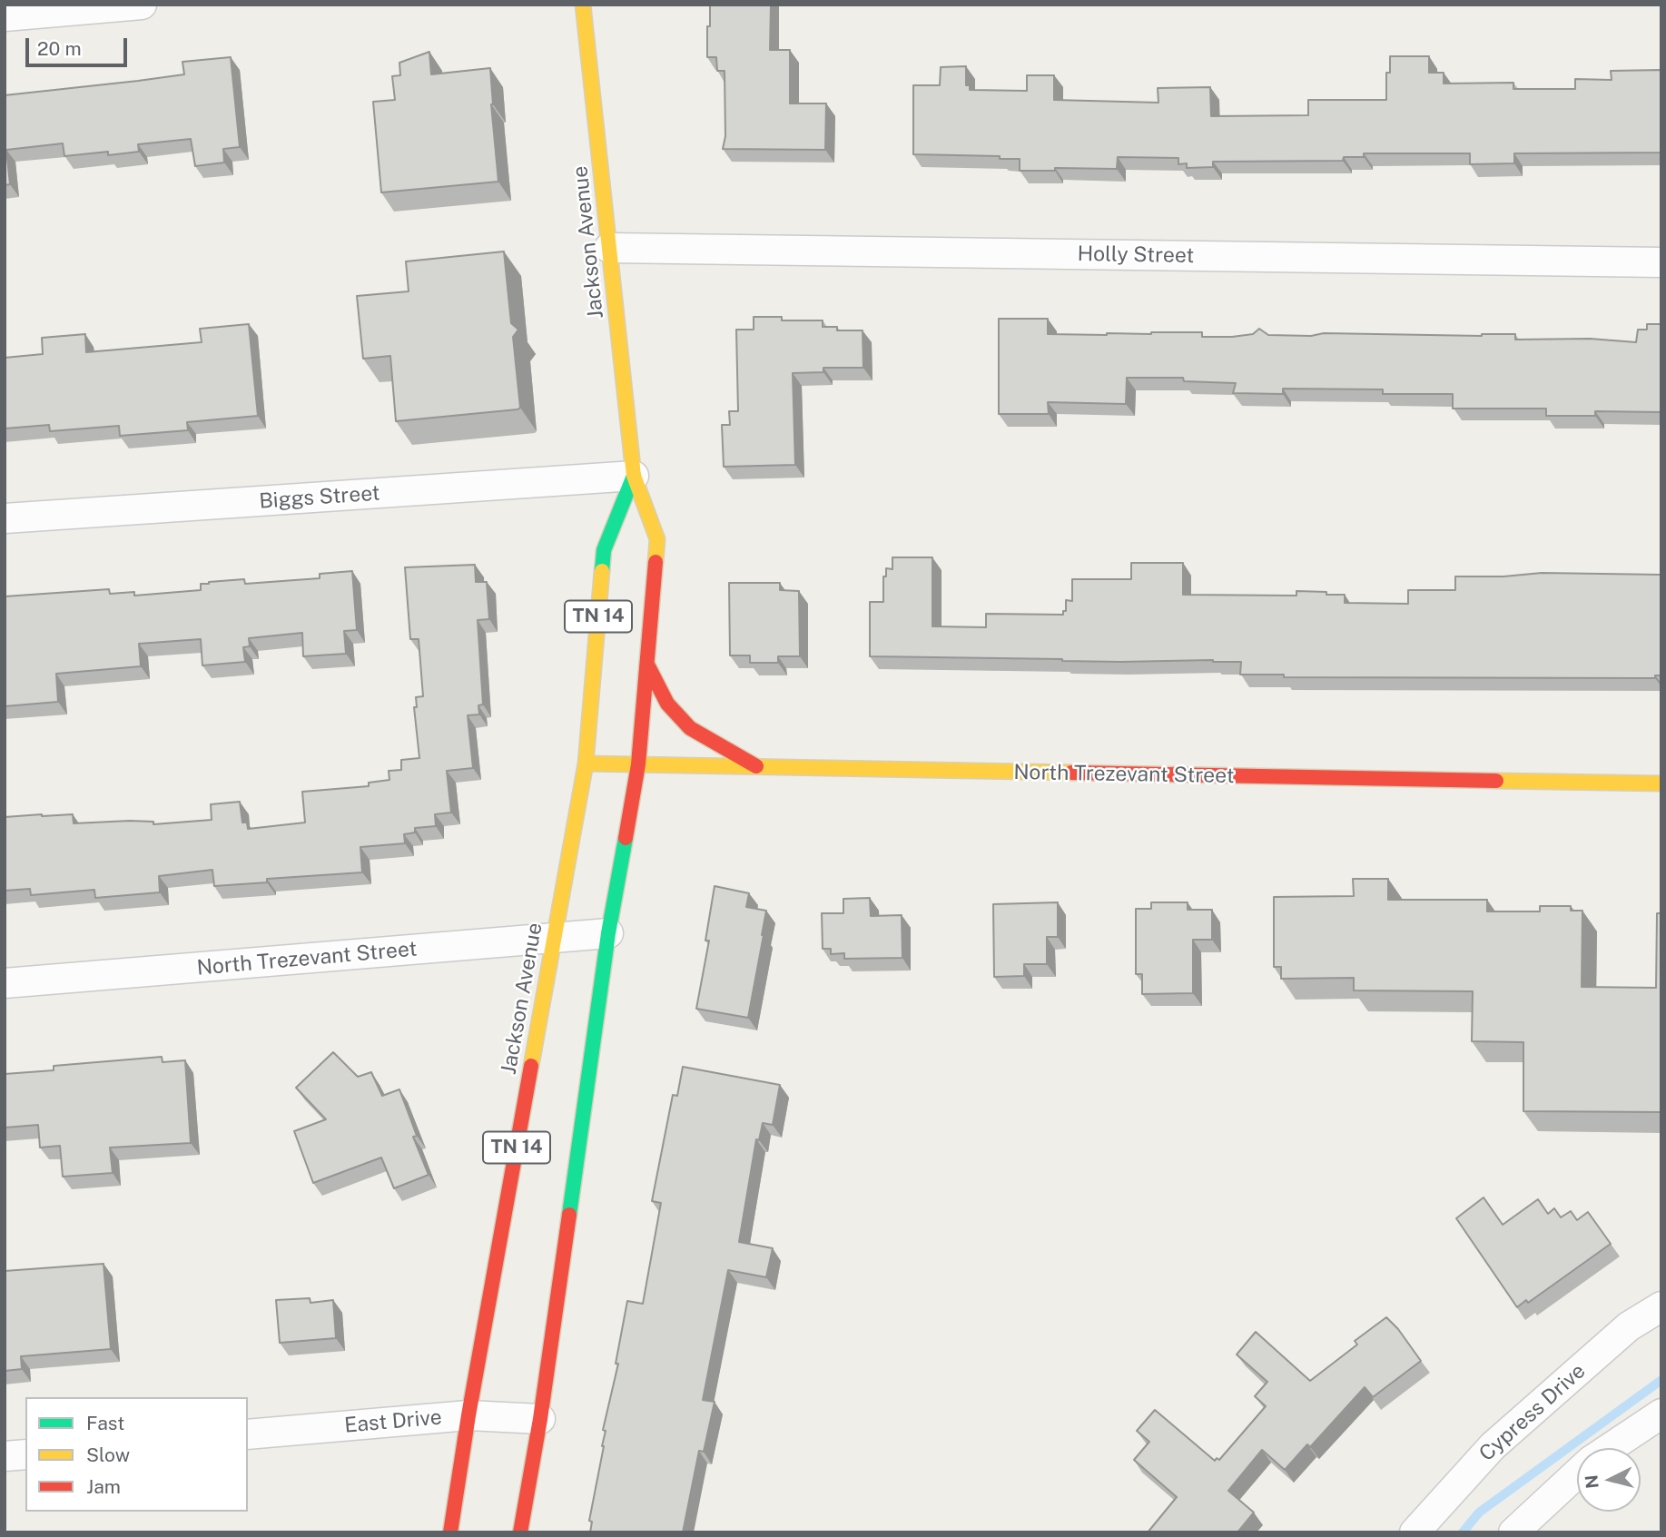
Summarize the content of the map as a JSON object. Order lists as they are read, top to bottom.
{
  "streets": {
    "main road": ["Jackson Avenue", "TN 14", "North Trezevant Street"],
    "street": [
      "Holly Street",
      "Biggs Street",
      "Cypress Drive",
      "East Drive"
    ]
  },
  "crossings": [
    ["Jackson Avenue", "Holly Street"],
    ["Jackson Avenue", "Biggs Street"],
    ["Jackson Avenue", "North Trezevant Street"],
    ["Jackson Avenue", "East Drive"]
  ],
  "legend": ["Fast", "Slow", "Jam"],
  "scale_bar": "20 m",
  "north": "left"
}
